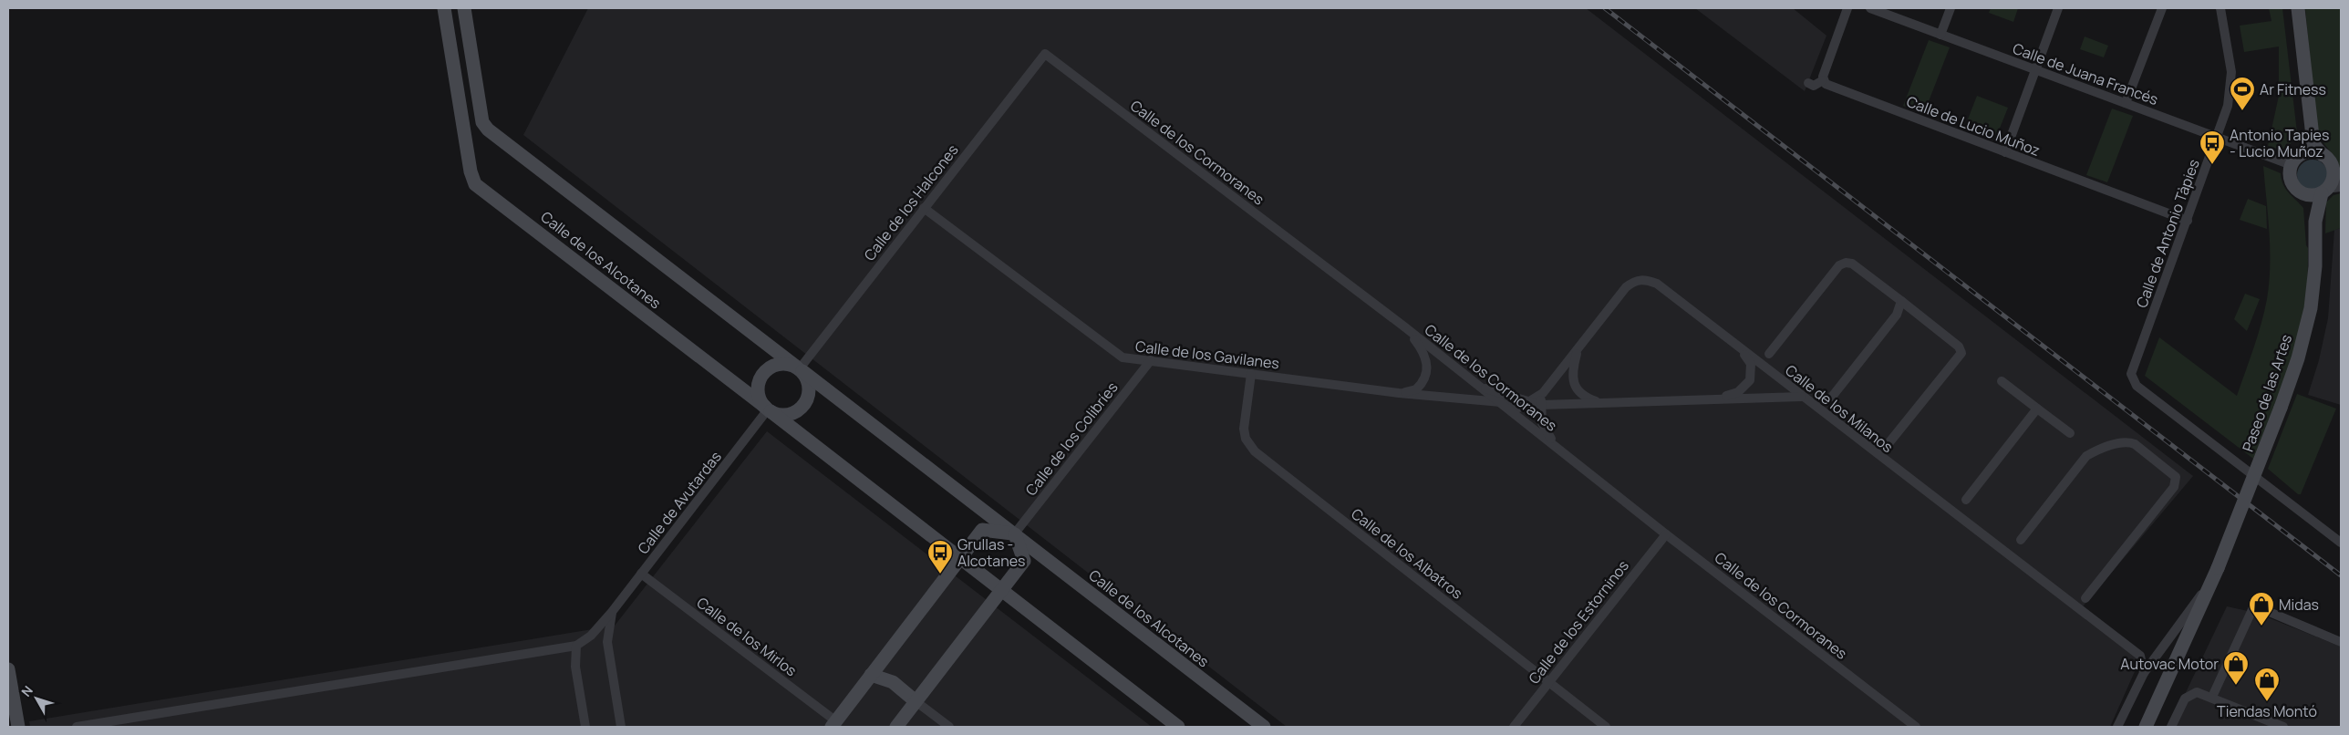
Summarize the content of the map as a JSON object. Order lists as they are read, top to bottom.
{
  "streets": {
    "street": [
      "Calle de Juana Francés",
      "Calle de Lucio Muñoz",
      "Calle de los Cormoranes",
      "Calle de los Halcones",
      "Calle de Antonio Tàpies",
      "Calle de los Alcotanes",
      "Calle de los Gavilanes",
      "Paseo de las Artes",
      "Calle de los Milanos",
      "Calle de los Colibríes",
      "Calle de Avutardas",
      "Calle de los Albatros",
      "Calle de los Estorninos",
      "Calle de los Mirlos"
    ]
  },
  "crossings": [
    ["Calle de Juana Francés", "Calle de Antonio Tàpies"],
    ["Calle de Juana Francés", "Paseo de las Artes"],
    ["Calle de Lucio Muñoz", "Calle de Antonio Tàpies"],
    ["Calle de los Cormoranes", "Calle de los Halcones"],
    ["Calle de los Cormoranes", "Calle de los Gavilanes"],
    ["Calle de los Cormoranes", "Calle de los Estorninos"],
    ["Calle de los Halcones", "Calle de los Alcotanes"],
    ["Calle de los Halcones", "Calle de los Gavilanes"],
    ["Calle de los Halcones", "Calle de Avutardas"],
    ["Calle de los Alcotanes", "Calle de los Colibríes"],
    ["Calle de los Alcotanes", "Calle de Avutardas"],
    ["Calle de los Gavilanes", "Calle de los Milanos"],
    ["Calle de los Gavilanes", "Calle de los Colibríes"],
    ["Calle de los Gavilanes", "Calle de los Albatros"],
    ["Calle de Avutardas", "Calle de los Mirlos"],
    ["Calle de los Albatros", "Calle de los Estorninos"]
  ],
  "places": {
    "sports": ["Ar Fitness"],
    "bus stop": ["Antonio Tapies - Lucio Muñoz", "Grullas - Alcotanes"],
    "shop": ["Midas", "Autovac Motor", "Tiendas Montó"]
  },
  "north": "top left"
}
